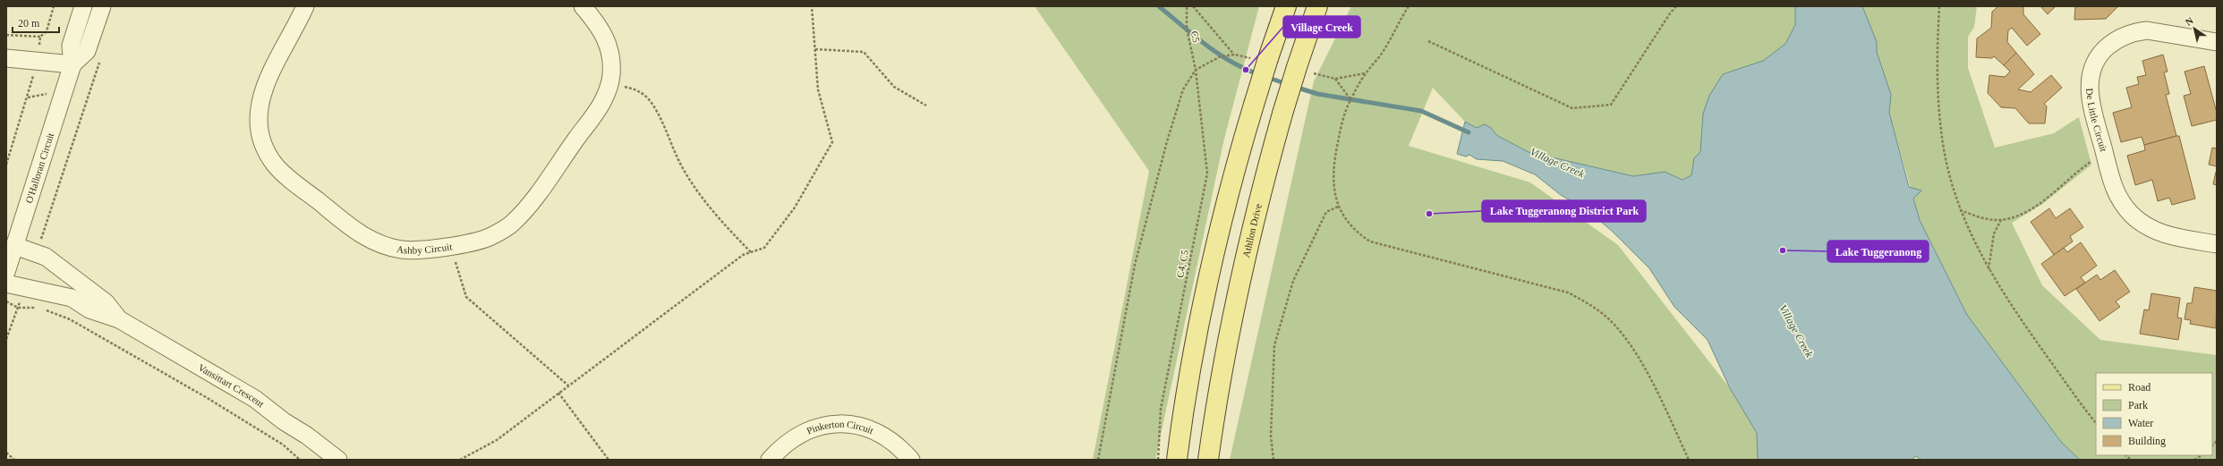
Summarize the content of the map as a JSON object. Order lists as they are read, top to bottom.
{
  "streets": {
    "main road": ["Athllon Drive"],
    "street": [
      "De Little Circuit",
      "O'Halloran Circuit",
      "Ashby Circuit",
      "Vansittart Crescent",
      "Pinkerton Circuit"
    ],
    "path": ["C5", "C4, C5"]
  },
  "crossings": [
    ["C5", "C4, C5"],
    ["O'Halloran Circuit", "Vansittart Crescent"]
  ],
  "water": ["Village Creek"],
  "places": ["Village Creek", "Lake Tuggeranong District Park", "Lake Tuggeranong"],
  "legend": [
    "Road",
    "Park",
    "Water",
    "Building"
  ],
  "scale_bar": "20 m",
  "north": "top left"
}
